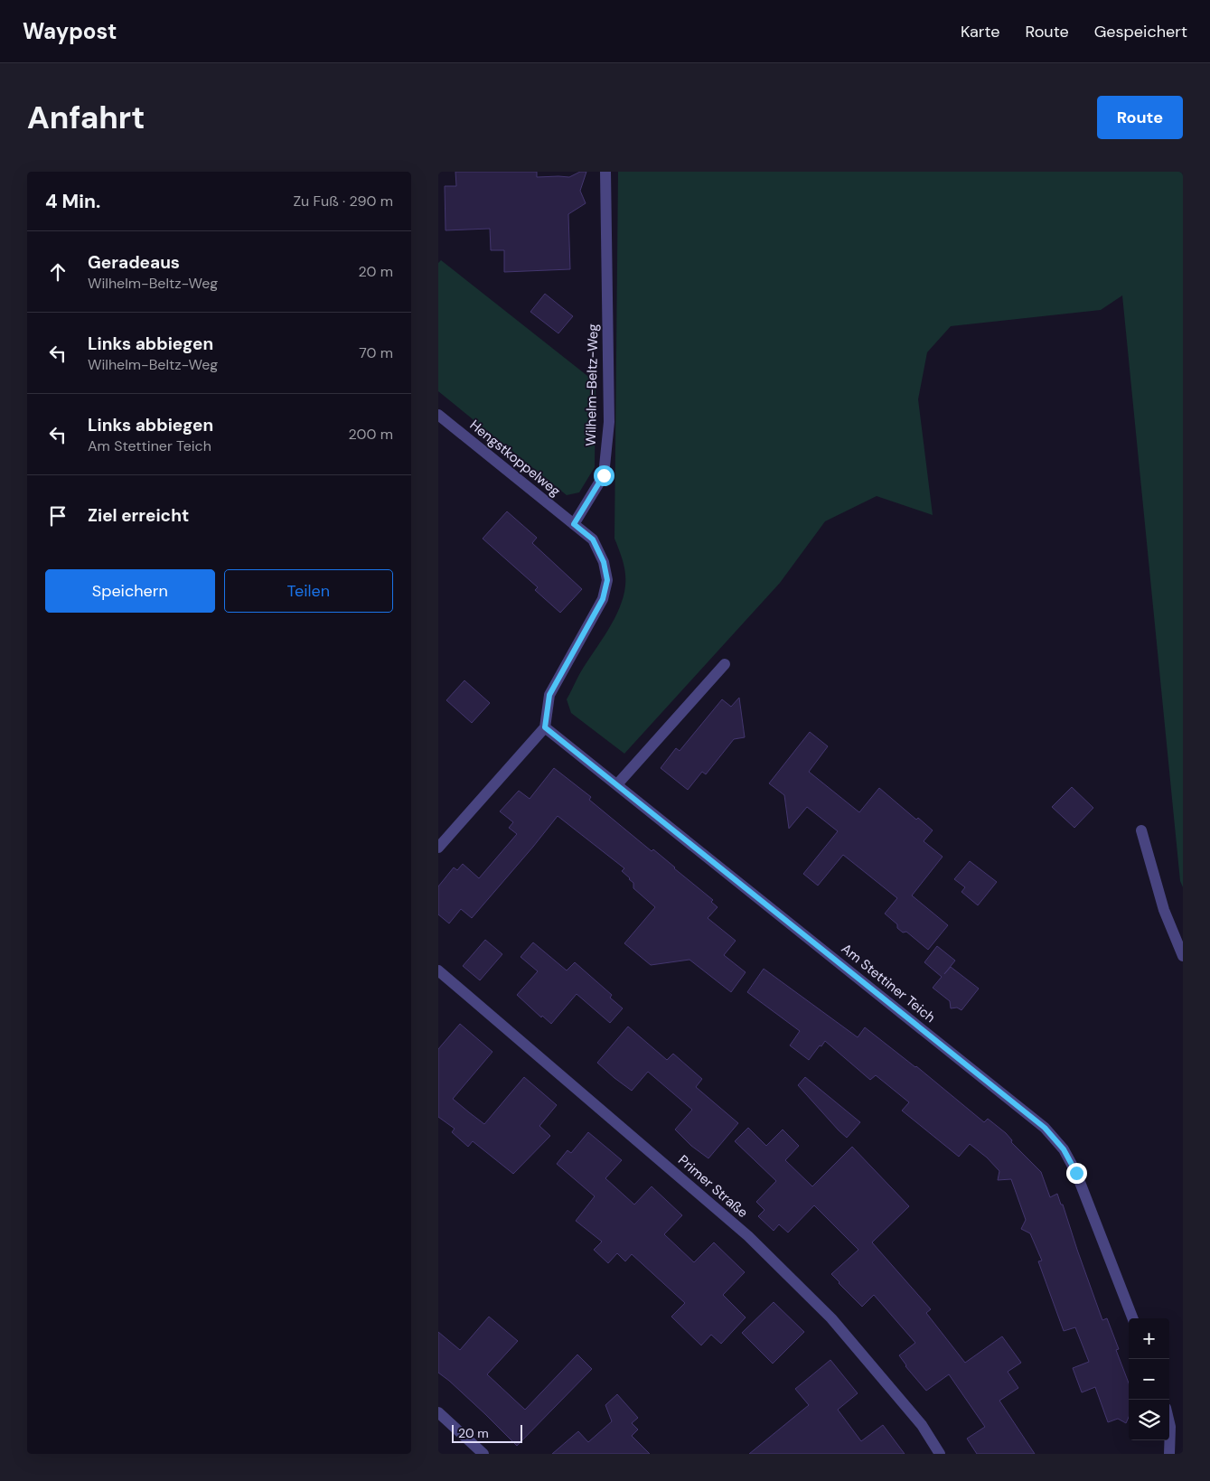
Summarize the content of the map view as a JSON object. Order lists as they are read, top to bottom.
{
  "streets": {
    "street": [
      "Wilhelm-Beltz-Weg",
      "Hengstkoppelweg",
      "Am Stettiner Teich",
      "Primer Straße"
    ]
  },
  "crossings": [
    ["Wilhelm-Beltz-Weg", "Hengstkoppelweg"]
  ],
  "scale_bar": "20 m",
  "page": {
    "header": "Waypost",
    "nav": ["Karte", "Route", "Gespeichert"],
    "buttons": [
      "Route",
      ["Speichern", "Teilen"]
    ],
    "title": "Anfahrt",
    "heading": ["4 Min.", "Zu Fuß · 290 m"],
    "list": [
      ["Geradeaus", "Wilhelm-Beltz-Weg", "20 m"],
      ["Links abbiegen", "Wilhelm-Beltz-Weg", "70 m"],
      ["Links abbiegen", "Am Stettiner Teich", "200 m"],
      "Ziel erreicht"
    ],
    "map_buttons": ["+", "−"],
    "scale": "20 m"
  }
}
